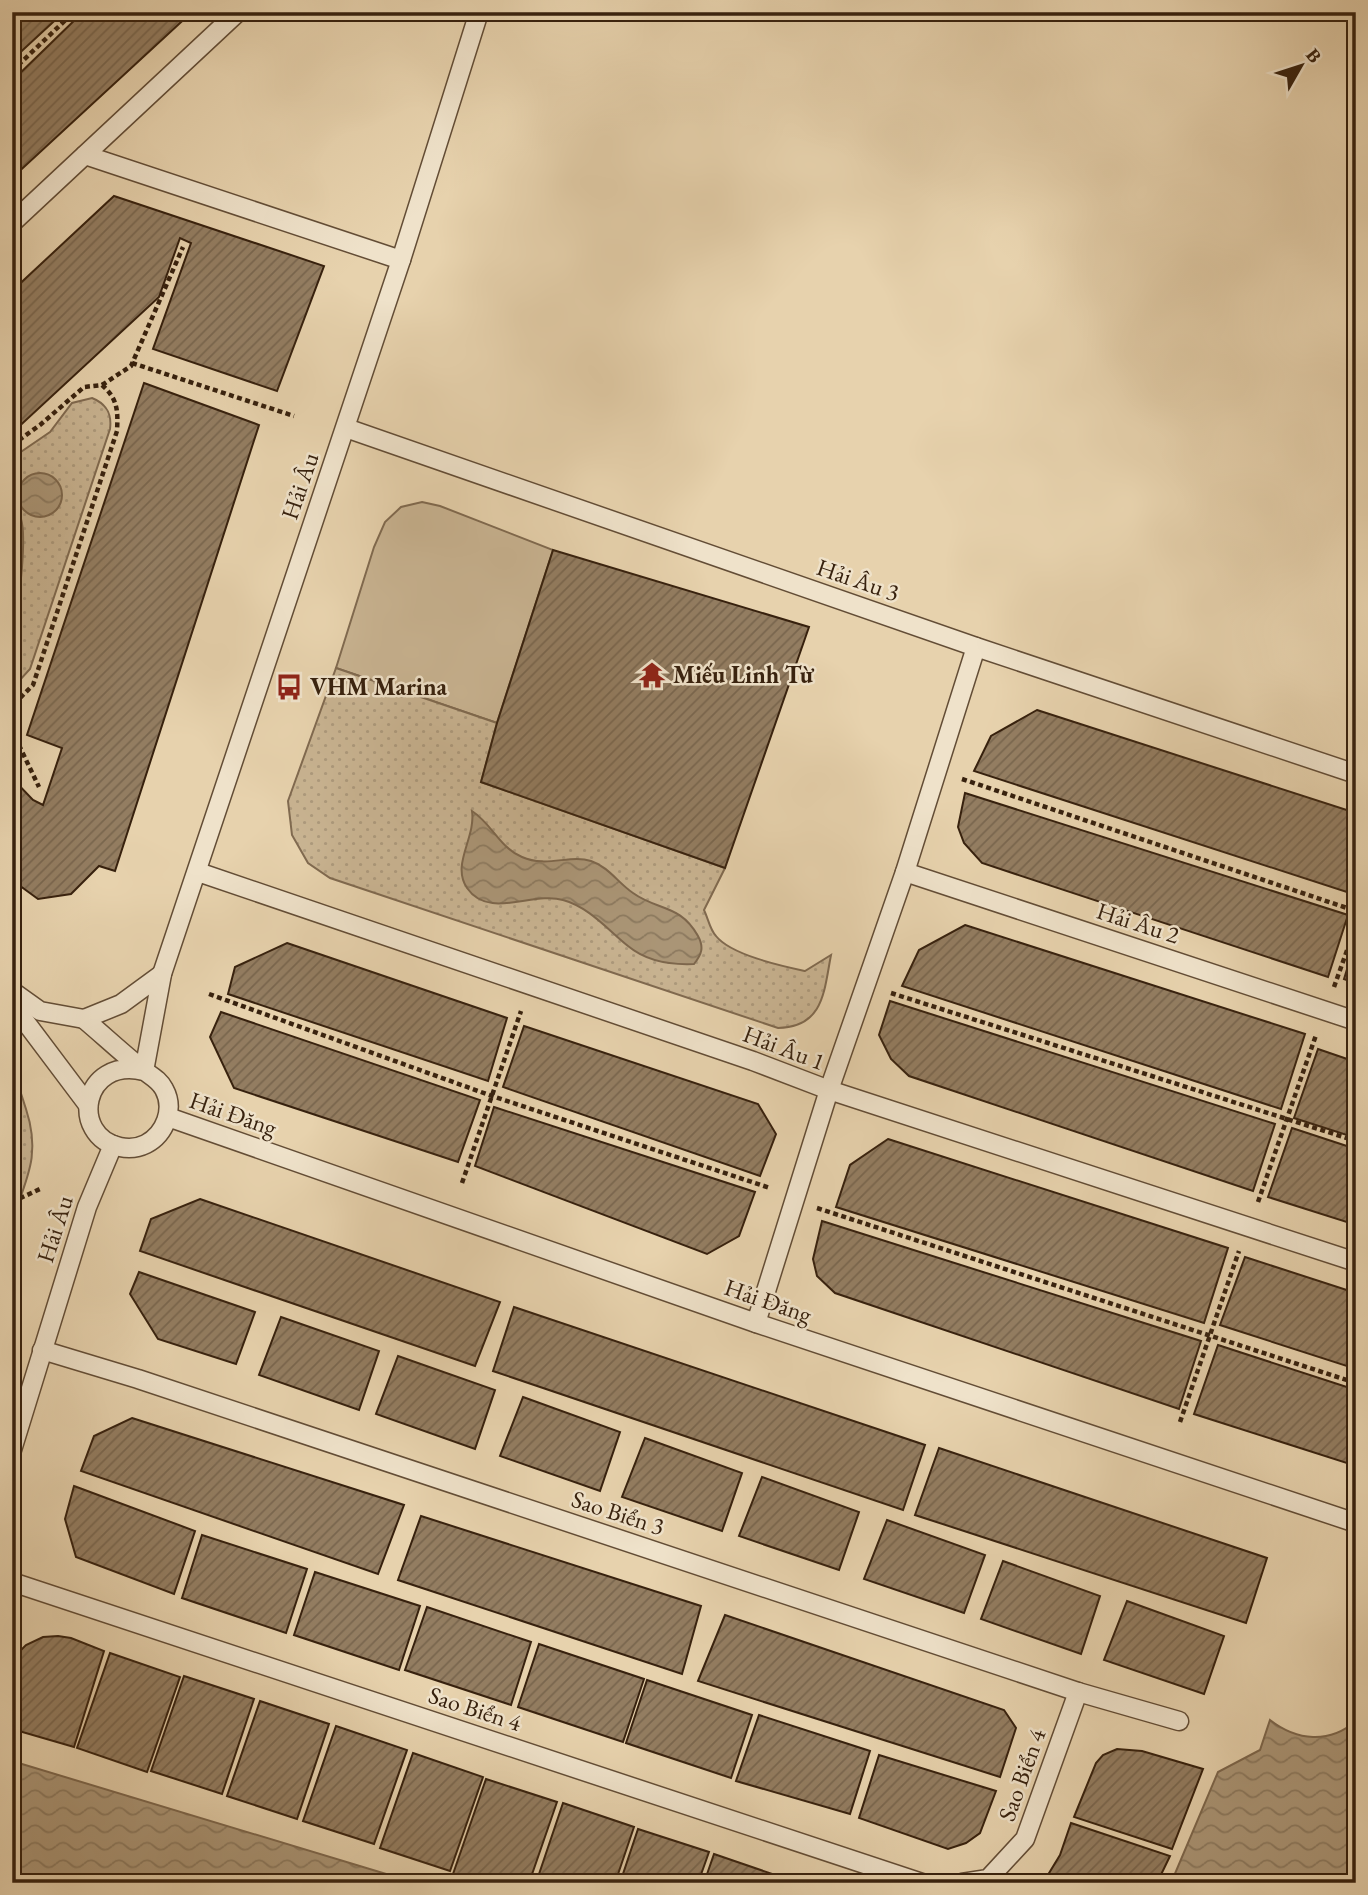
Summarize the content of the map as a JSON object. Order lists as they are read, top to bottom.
{
  "streets": {
    "lane": [
      "Hải Âu",
      "Hải Âu 3",
      "Hải Âu 2",
      "Hải Âu 1",
      "Hải Đăng",
      "Sao Biển 3",
      "Sao Biển 4"
    ]
  },
  "crossings": [
    ["Hải Âu", "Hải Âu 3"],
    ["Hải Âu", "Hải Âu 1"],
    ["Hải Âu", "Hải Đăng"],
    ["Hải Âu", "Sao Biển 3"],
    ["Sao Biển 3", "Sao Biển 4"]
  ],
  "places": {
    "temple": ["Miếu Linh Từ"],
    "bus stop": ["VHM Marina"]
  },
  "north": "top right"
}
